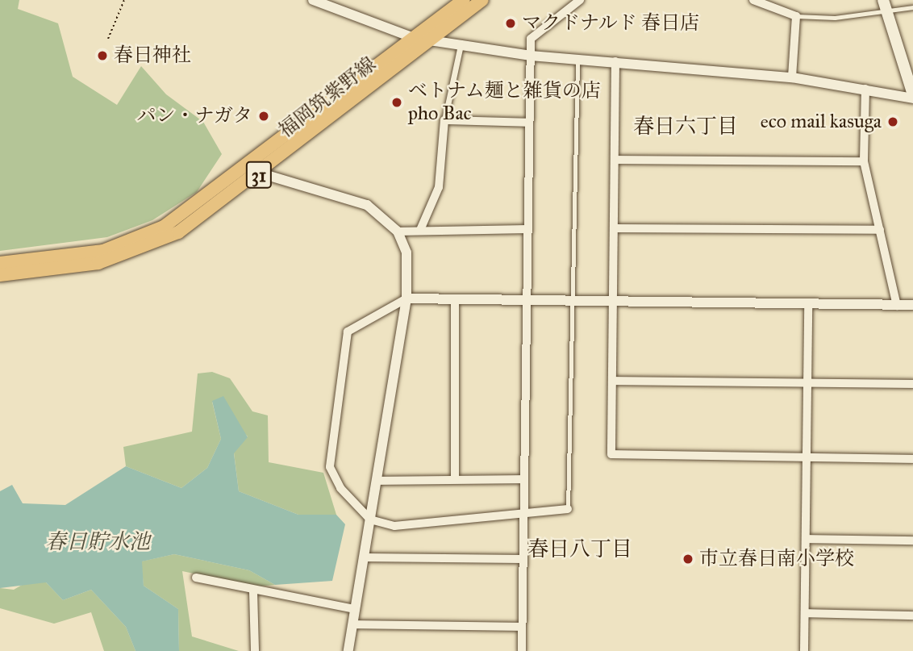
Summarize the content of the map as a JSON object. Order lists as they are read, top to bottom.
{
  "streets": {
    "main road": ["福岡筑紫野線", "31"]
  },
  "districts": ["春日六丁目", "春日八丁目"],
  "water": ["春日貯水池"],
  "places": [
    "マクドナルド 春日店",
    "春日神社",
    "ベトナム麺と雑貨の店 pho Bac",
    "パン・ナガタ",
    "eco mail kasuga",
    "市立春日南小学校"
  ]
}
